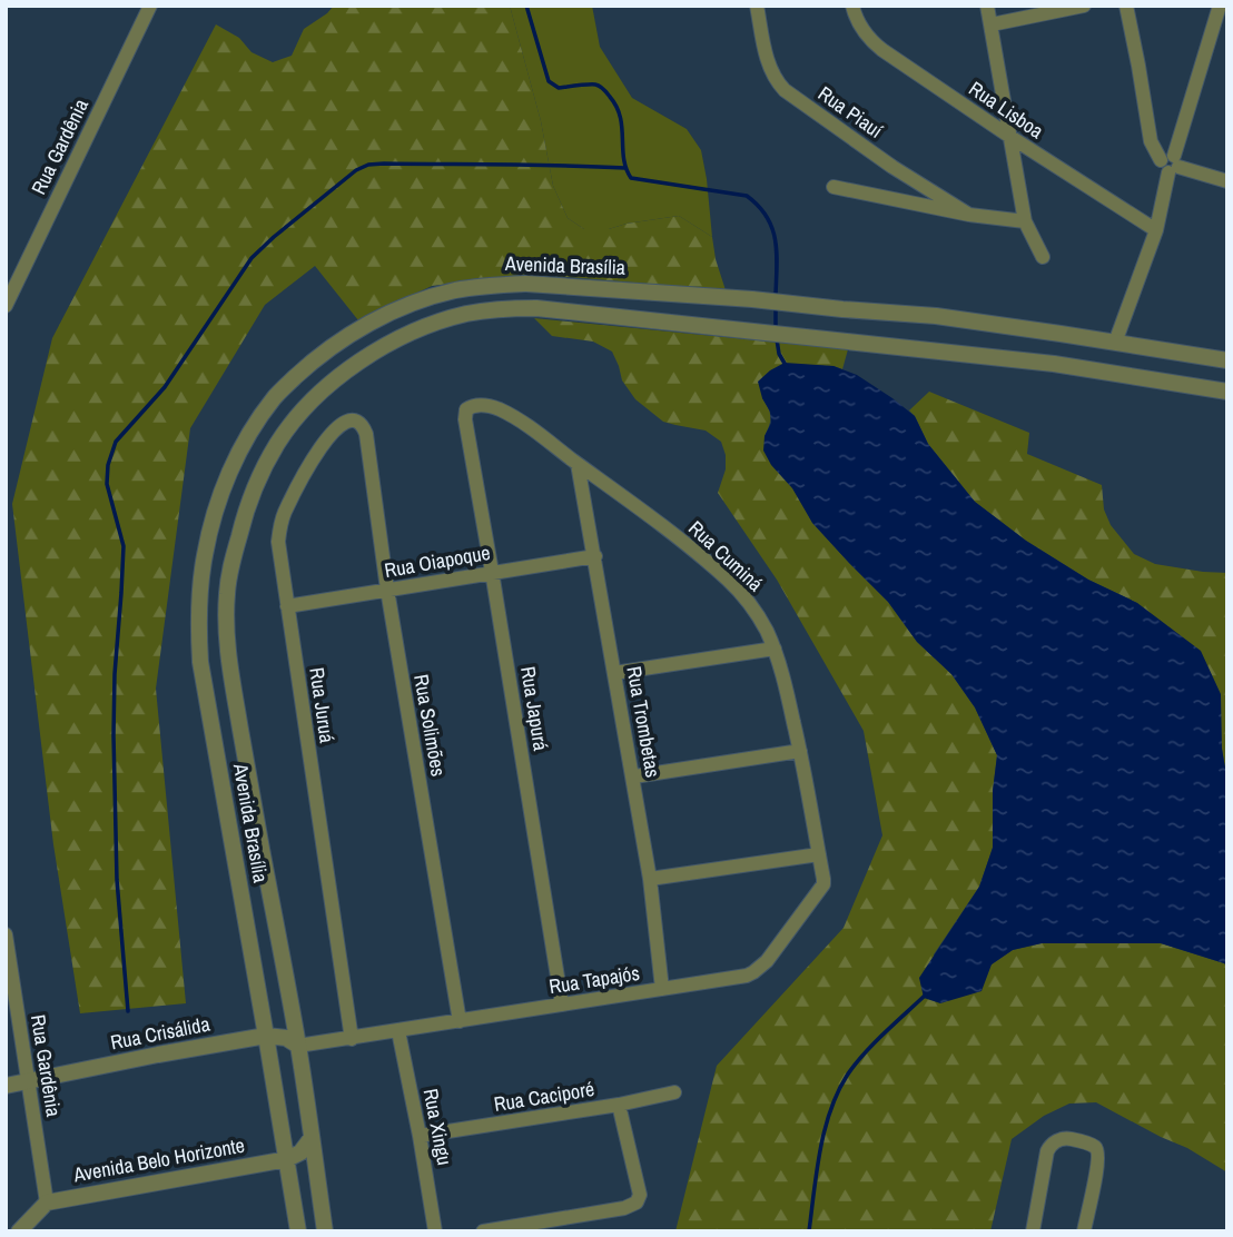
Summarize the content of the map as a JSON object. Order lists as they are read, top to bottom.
{
  "streets": {
    "street": [
      "Rua Lisboa",
      "Rua Piauí",
      "Rua Gardênia",
      "Avenida Brasília",
      "Rua Cuminá",
      "Rua Oiapoque",
      "Rua Juruá",
      "Rua Japurá",
      "Rua Trombetas",
      "Rua Solimões",
      "Rua Tapajós",
      "Rua Crisálida",
      "Rua Caciporé",
      "Rua Xingu",
      "Avenida Belo Horizonte"
    ]
  },
  "crossings": [
    ["Rua Gardênia", "Rua Crisálida"],
    ["Rua Gardênia", "Avenida Belo Horizonte"],
    ["Avenida Brasília", "Rua Tapajós"],
    ["Avenida Brasília", "Rua Crisálida"],
    ["Avenida Brasília", "Avenida Belo Horizonte"],
    ["Rua Cuminá", "Rua Japurá"],
    ["Rua Cuminá", "Rua Trombetas"],
    ["Rua Cuminá", "Rua Tapajós"],
    ["Rua Oiapoque", "Rua Juruá"],
    ["Rua Oiapoque", "Rua Japurá"],
    ["Rua Oiapoque", "Rua Trombetas"],
    ["Rua Oiapoque", "Rua Solimões"],
    ["Rua Juruá", "Rua Solimões"],
    ["Rua Juruá", "Rua Tapajós"],
    ["Rua Japurá", "Rua Tapajós"],
    ["Rua Trombetas", "Rua Tapajós"],
    ["Rua Solimões", "Rua Tapajós"],
    ["Rua Tapajós", "Rua Crisálida"],
    ["Rua Tapajós", "Rua Xingu"],
    ["Rua Caciporé", "Rua Xingu"]
  ]
}
